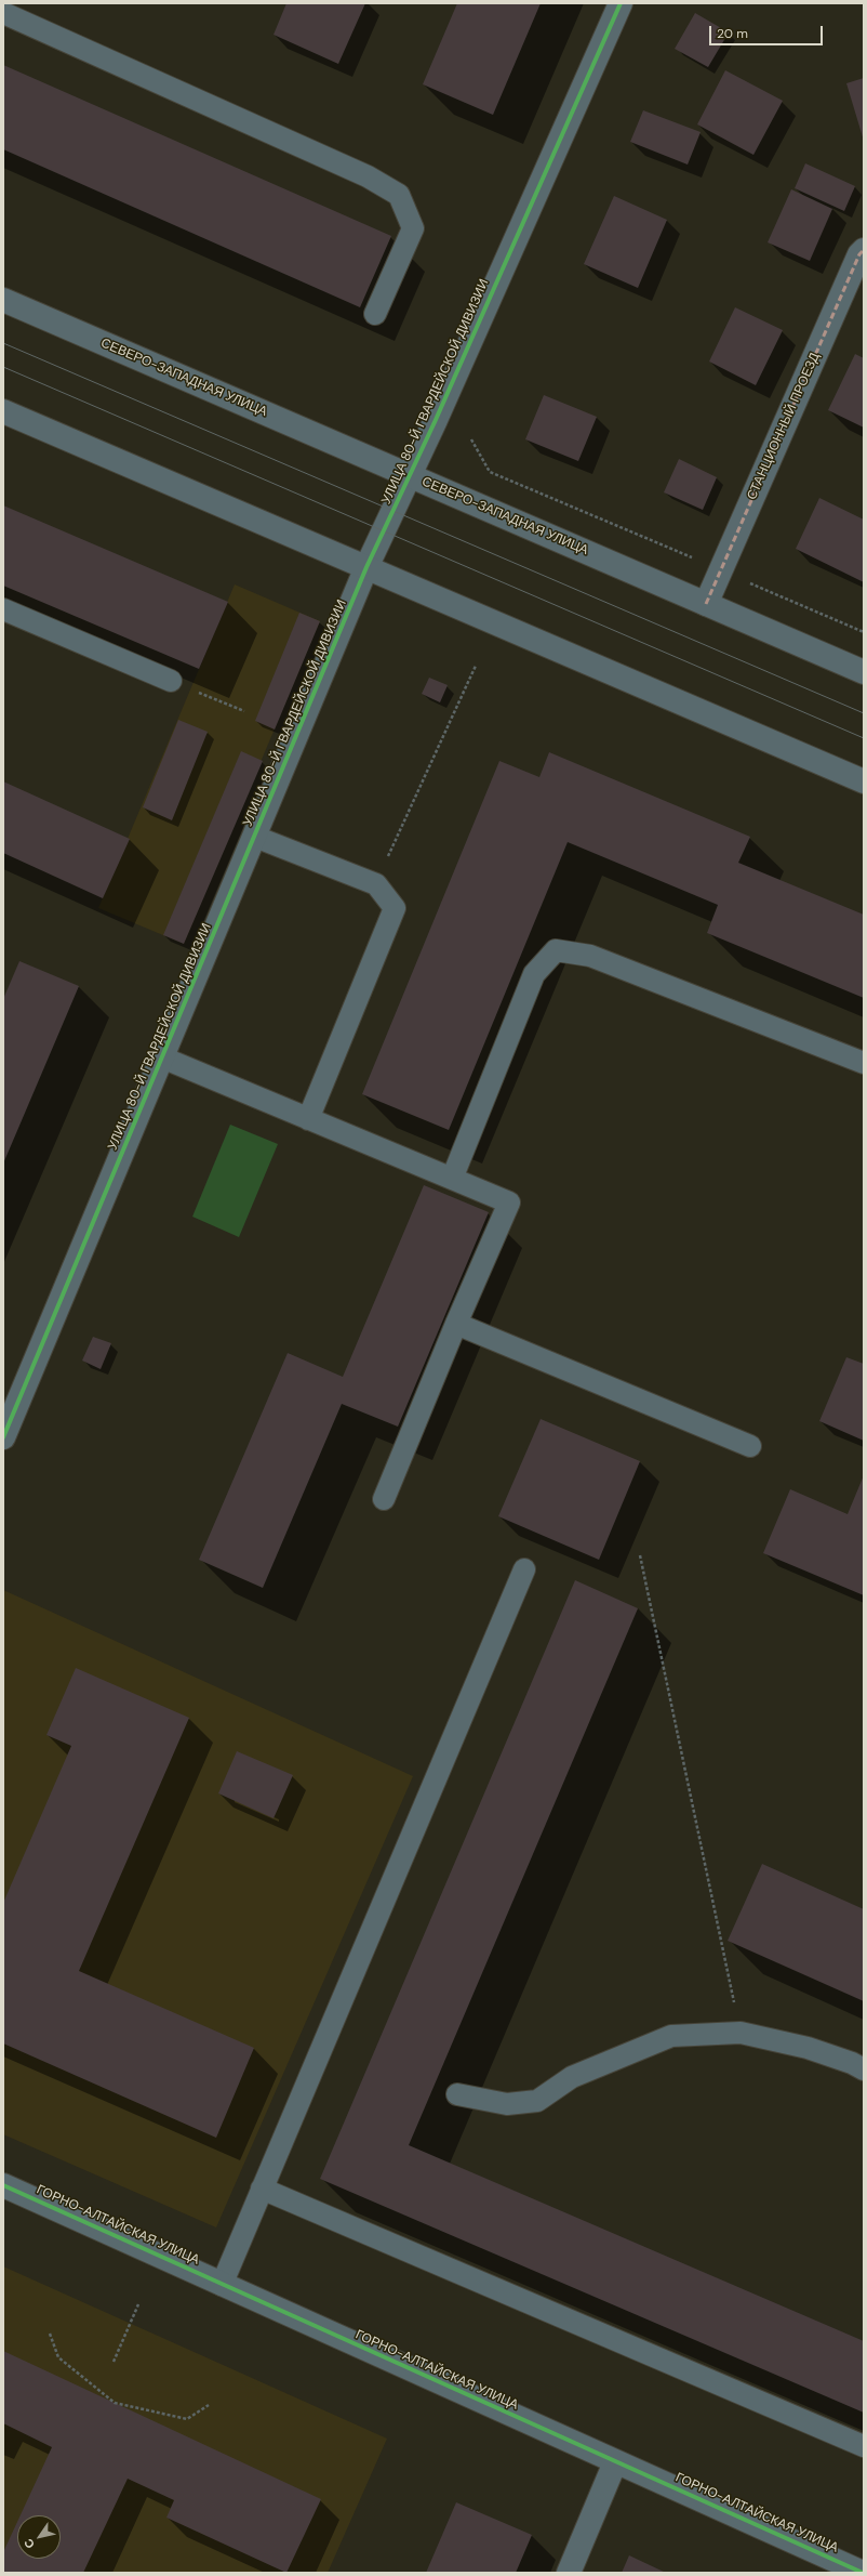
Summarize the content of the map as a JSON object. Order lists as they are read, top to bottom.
{
  "streets": {
    "street": [
      "СЕВЕРО-ЗАПАДНАЯ УЛИЦА",
      "УЛИЦА 80-Й ГВАРДЕЙСКОЙ ДИВИЗИИ",
      "СТАНЦИОННЫЙ ПРОЕЗД",
      "ГОРНО-АЛТАЙСКАЯ УЛИЦА"
    ]
  },
  "crossings": [
    ["СЕВЕРО-ЗАПАДНАЯ УЛИЦА", "УЛИЦА 80-Й ГВАРДЕЙСКОЙ ДИВИЗИИ"],
    ["СЕВЕРО-ЗАПАДНАЯ УЛИЦА", "СТАНЦИОННЫЙ ПРОЕЗД"]
  ],
  "scale_bar": "20 m",
  "north": "bottom left"
}
